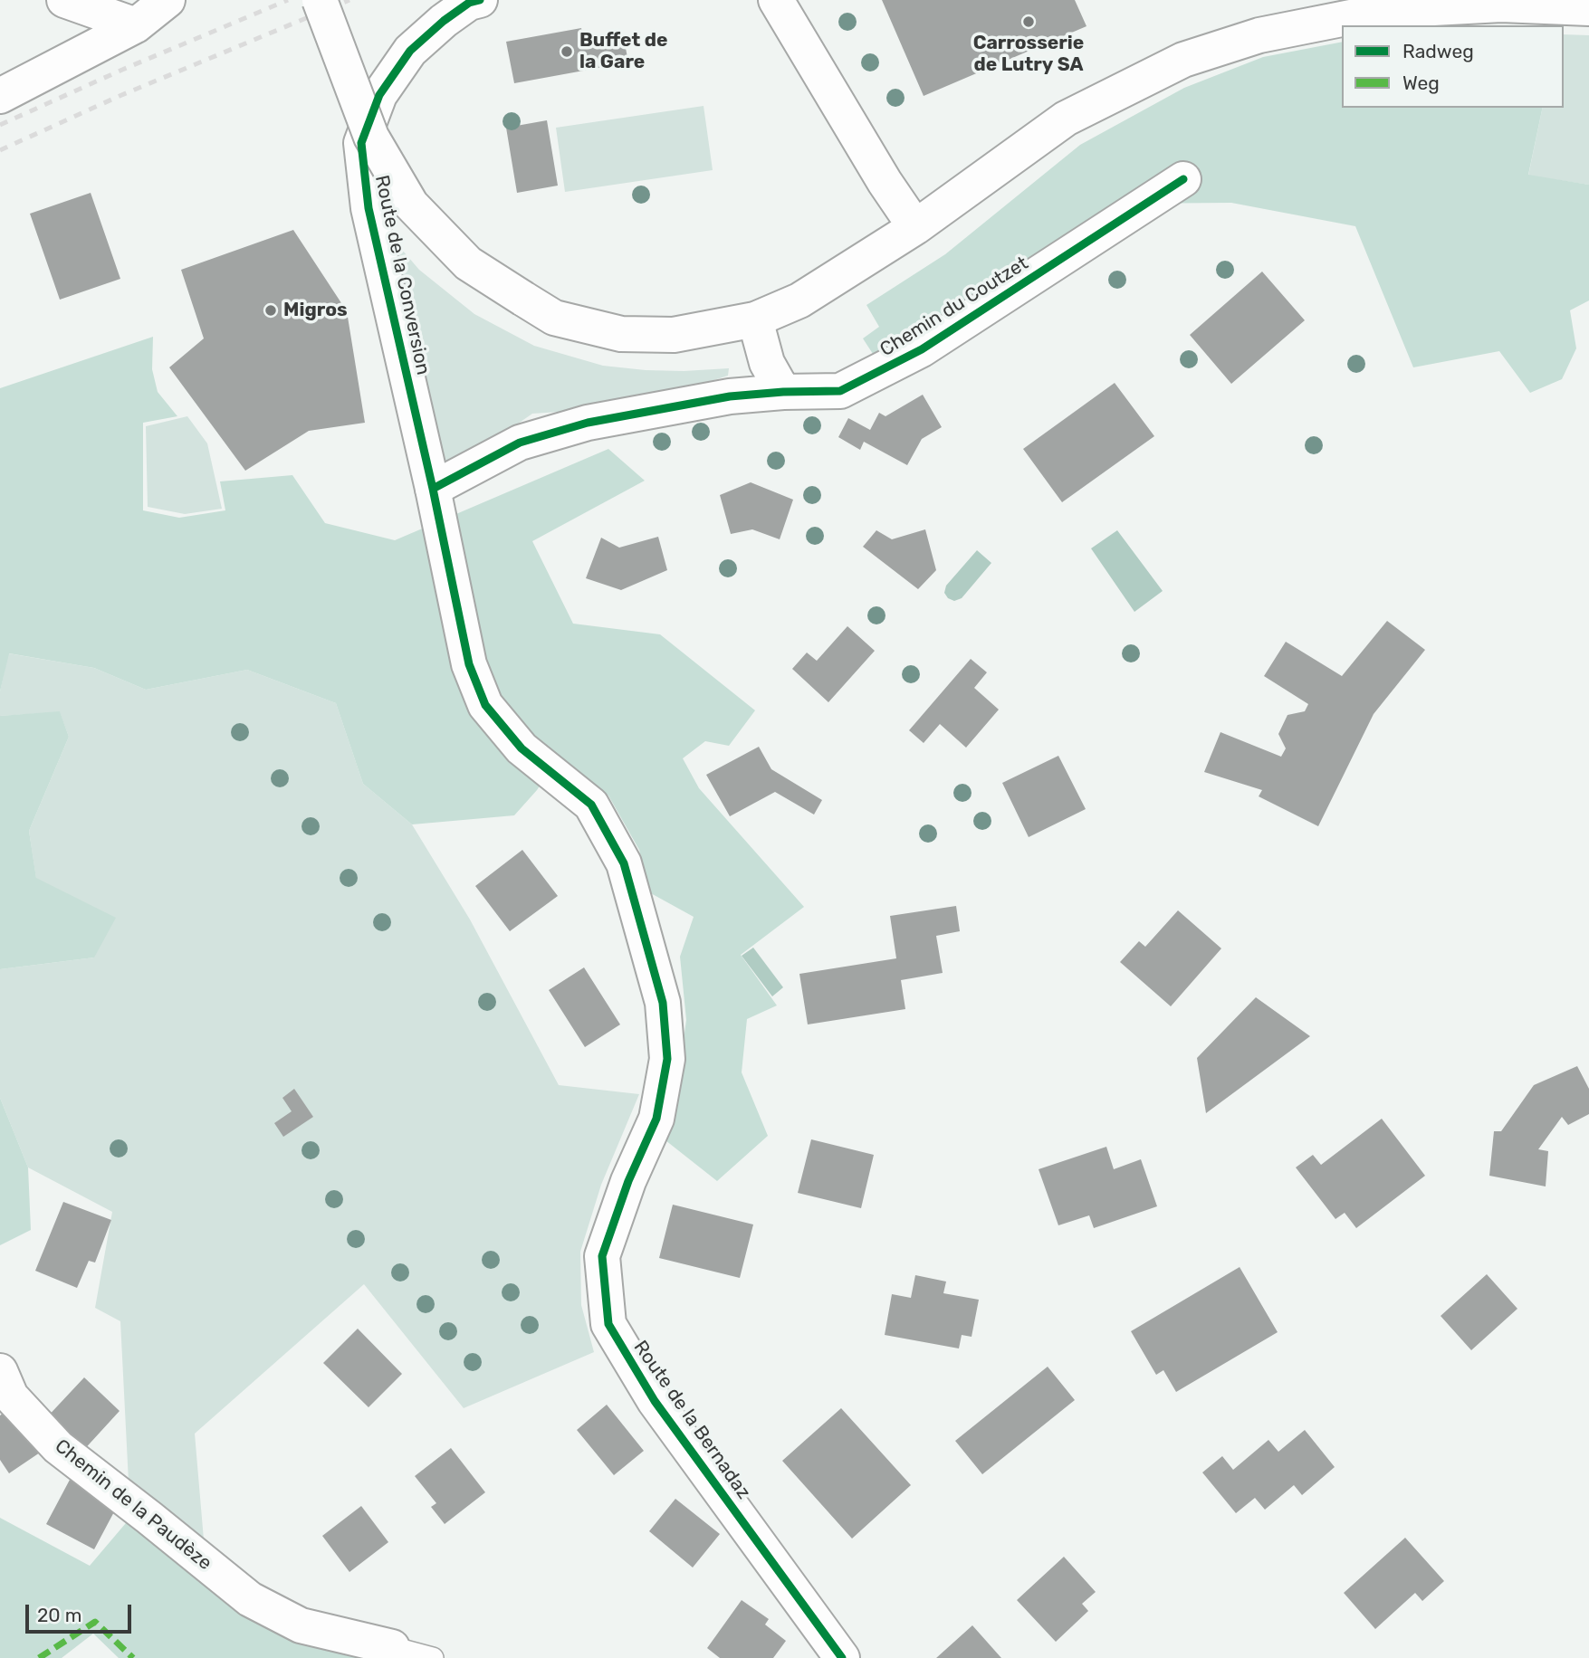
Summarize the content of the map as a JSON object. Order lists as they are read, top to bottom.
{
  "streets": {
    "street": [
      "Route de la Conversion",
      "Chemin du Coutzet",
      "Route de la Bernadaz",
      "Chemin de la Paudèze"
    ]
  },
  "crossings": [
    ["Route de la Conversion", "Chemin du Coutzet"],
    ["Route de la Conversion", "Route de la Bernadaz"],
    ["Chemin du Coutzet", "Route de la Bernadaz"]
  ],
  "places": ["Carrosserie de Lutry SA", "Buffet de la Gare", "Migros"],
  "legend": ["Radweg", "Weg"],
  "scale_bar": "20 m"
}
